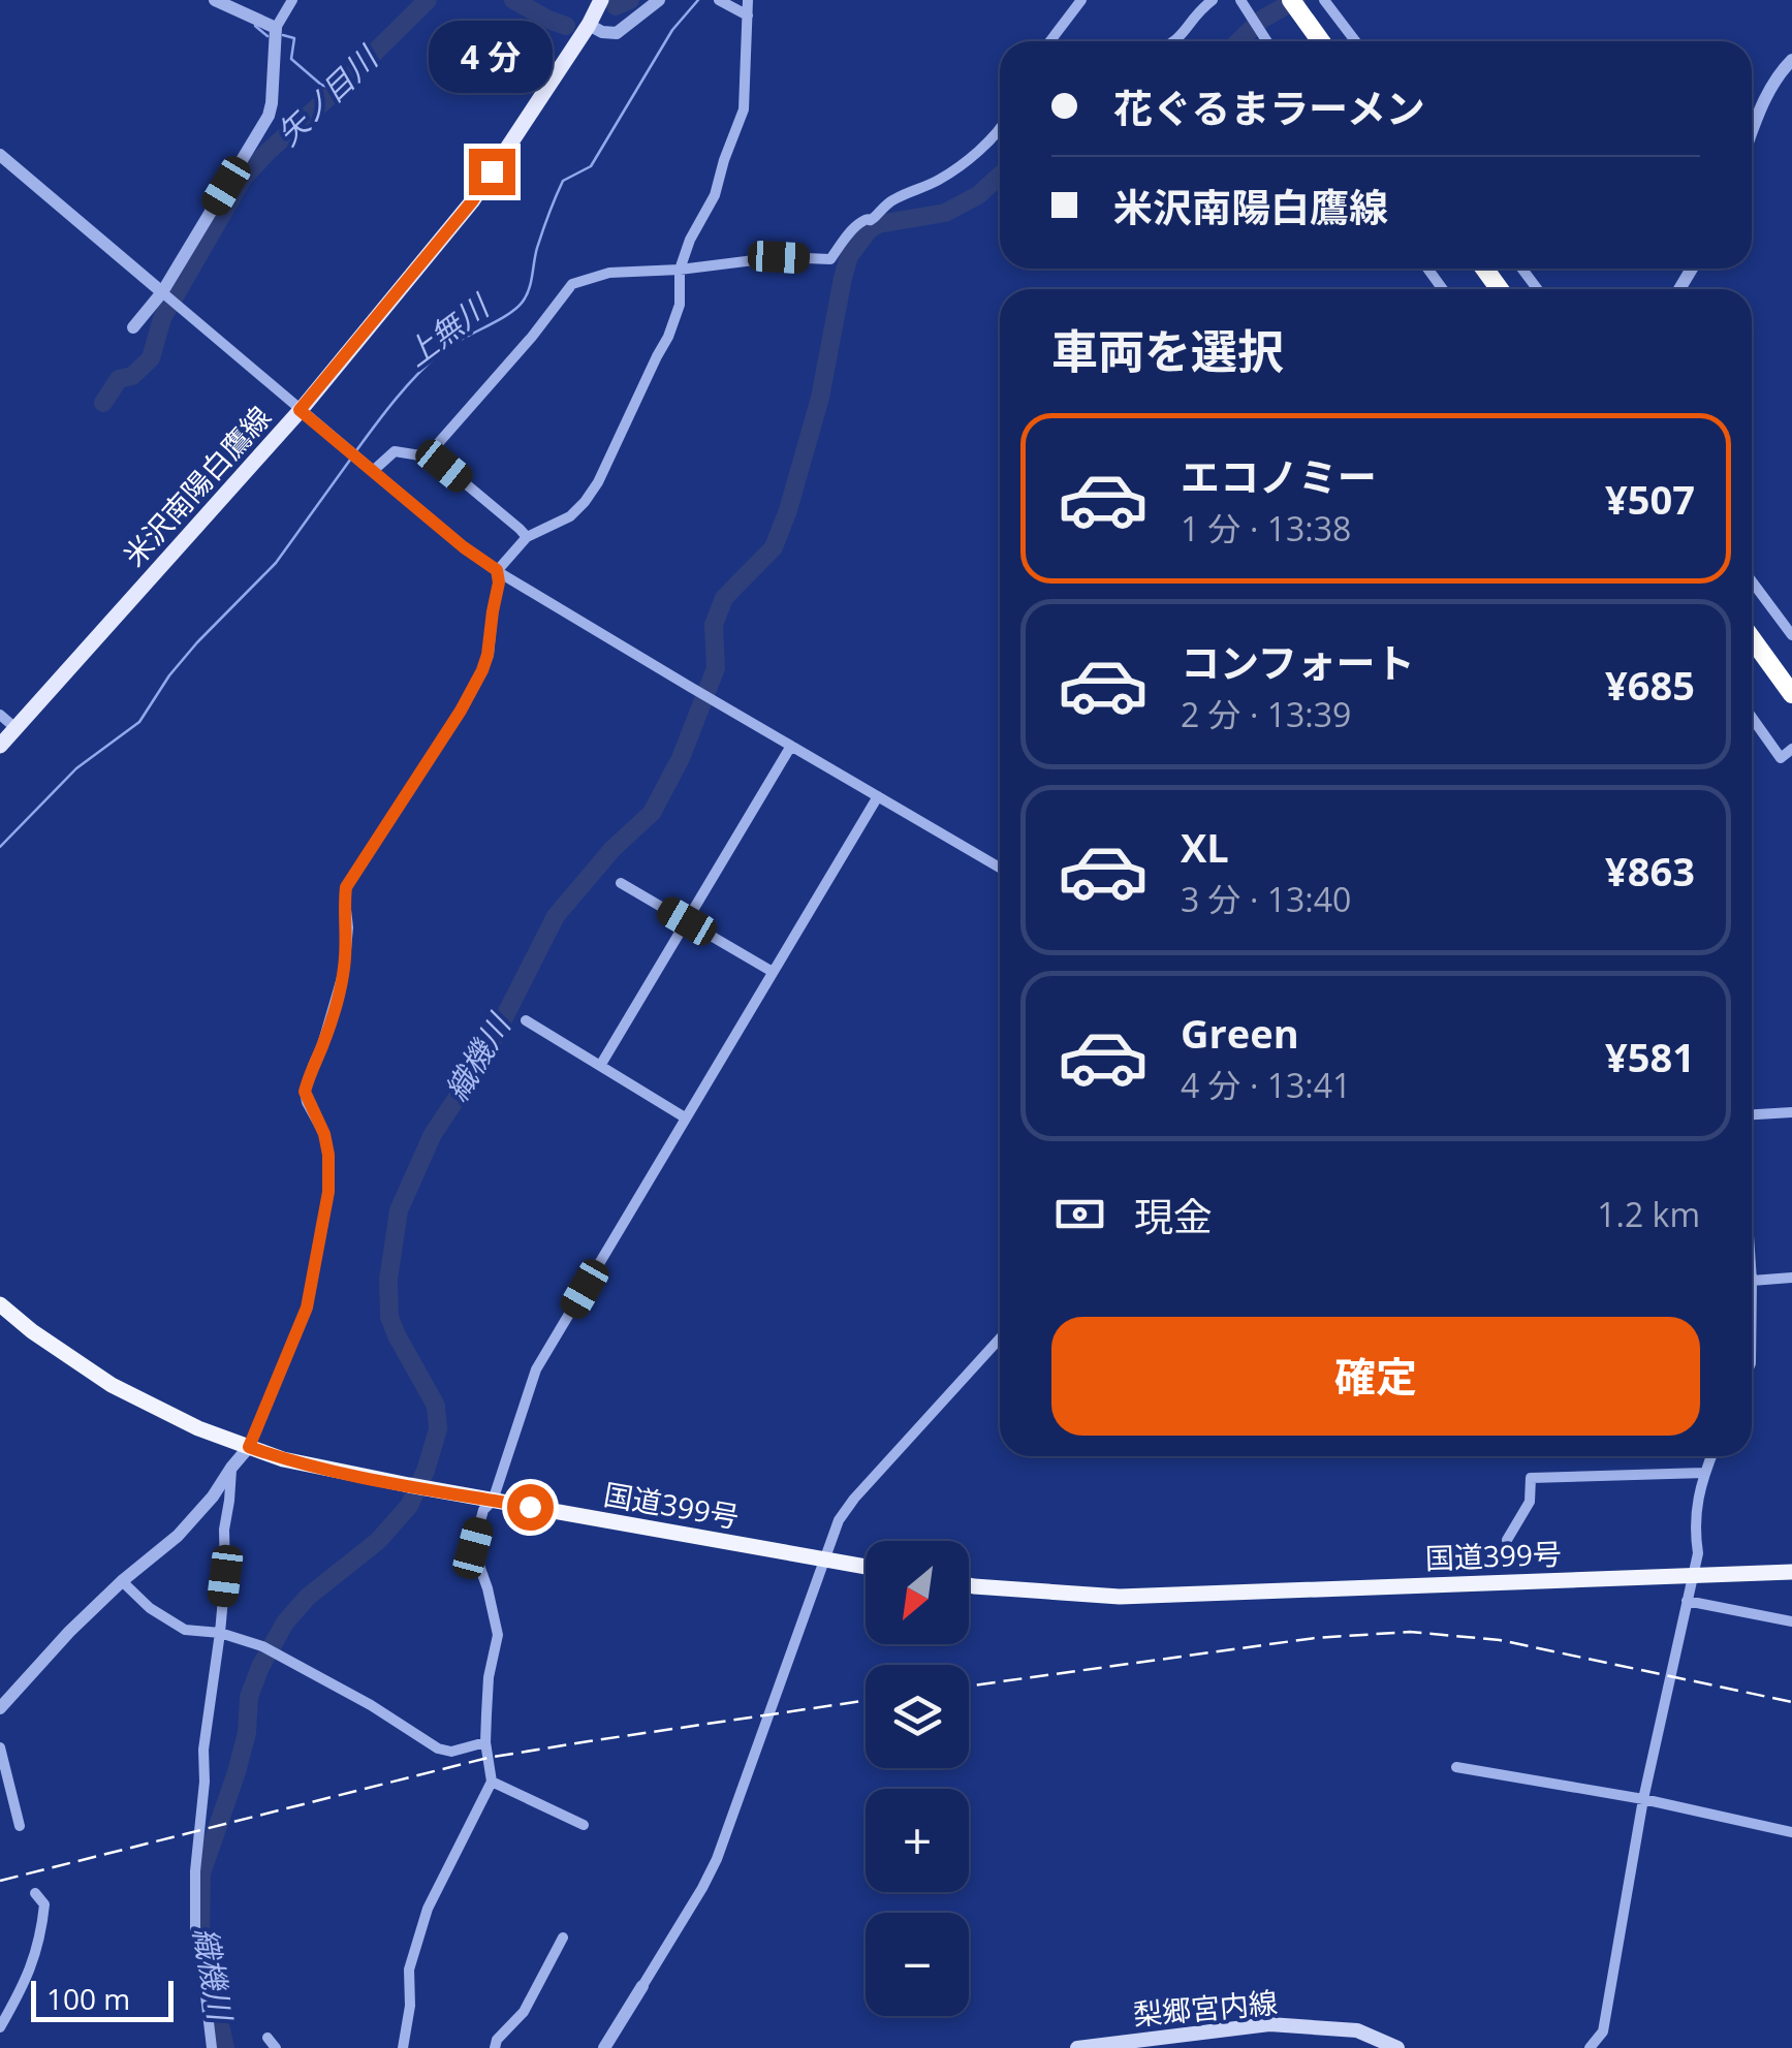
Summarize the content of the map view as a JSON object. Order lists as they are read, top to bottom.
{
  "streets": {
    "highway": ["国道399号"],
    "main road": ["米沢南陽白鷹線", "梨郷宮内線"]
  },
  "water": ["矢ノ目川", "上無川", "織機川"],
  "scale_bar": "100 m",
  "north": "bottom left",
  "page": {
    "bubble": "4 分",
    "banner": ["花ぐるまラーメン", "米沢南陽白鷹線"],
    "heading": "車両を選択",
    "list": [
      {
        "name": "エコノミー",
        "note": "1 分 · 13:38",
        "value": "¥507"
      },
      {
        "name": "コンフォート",
        "note": "2 分 · 13:39",
        "value": "¥685"
      },
      {
        "name": "XL",
        "note": "3 分 · 13:40",
        "value": "¥863"
      },
      {
        "name": "Green",
        "note": "4 分 · 13:41",
        "value": "¥581"
      }
    ],
    "pay": ["現金", "1.2 km"],
    "buttons": "確定",
    "map_buttons": ["+", "−"],
    "scale": "100 m"
  }
}
